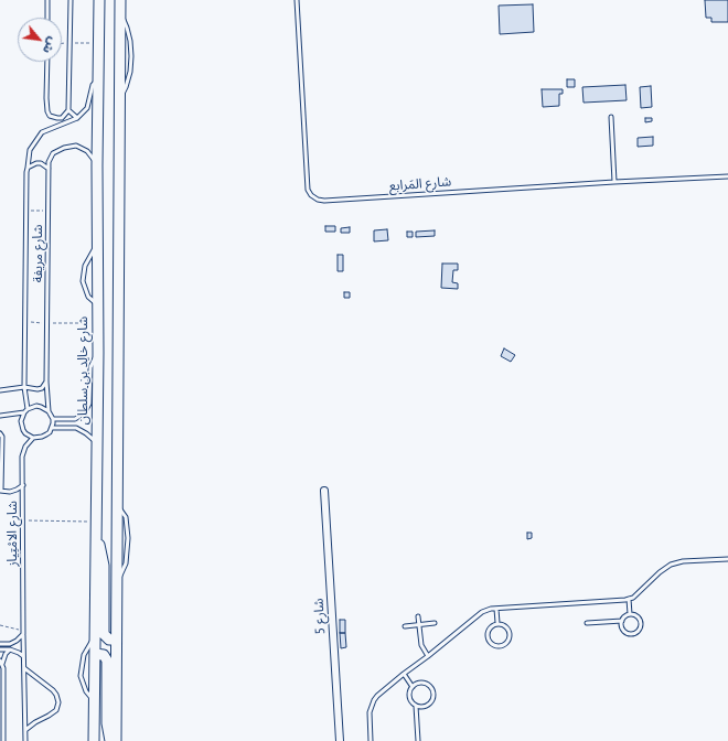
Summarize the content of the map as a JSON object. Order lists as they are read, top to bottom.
{
  "streets": {
    "main road": ["شارع خالِد بن سلطان"],
    "street": ["شارع 5"],
    "lane": ["شارع المَرابع", "شارع مريفة", "شارع الامْتِياز"]
  },
  "crossings": [
    ["شارع مريفة", "شارع خالِد بن سلطان"],
    ["شارع مريفة", "شارع الامْتِياز"]
  ],
  "north": "bottom right"
}
